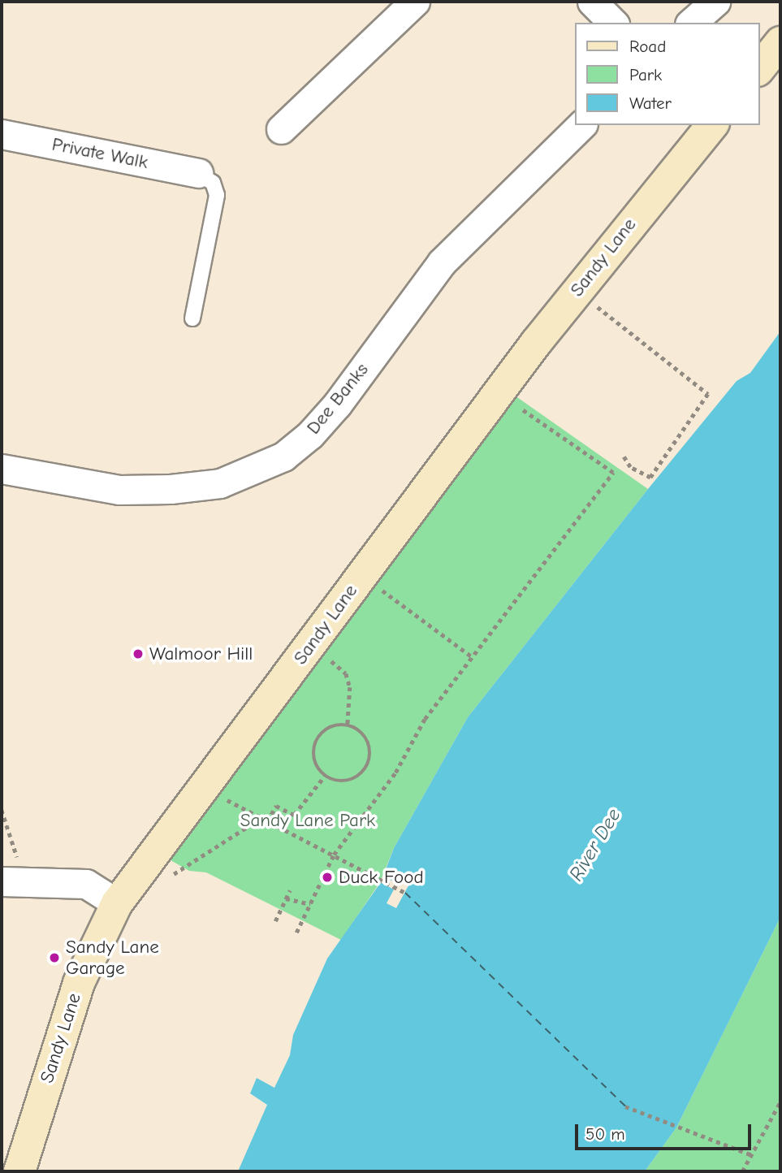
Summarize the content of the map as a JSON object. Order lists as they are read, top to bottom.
{
  "streets": {
    "main road": ["Sandy Lane"],
    "street": ["Private Walk", "Dee Banks"]
  },
  "water": ["River Dee"],
  "parks": ["Sandy Lane Park"],
  "places": ["Walmoor Hill", "Duck Food", "Sandy Lane Garage"],
  "legend": ["Road", "Park", "Water"],
  "scale_bar": "50 m"
}
